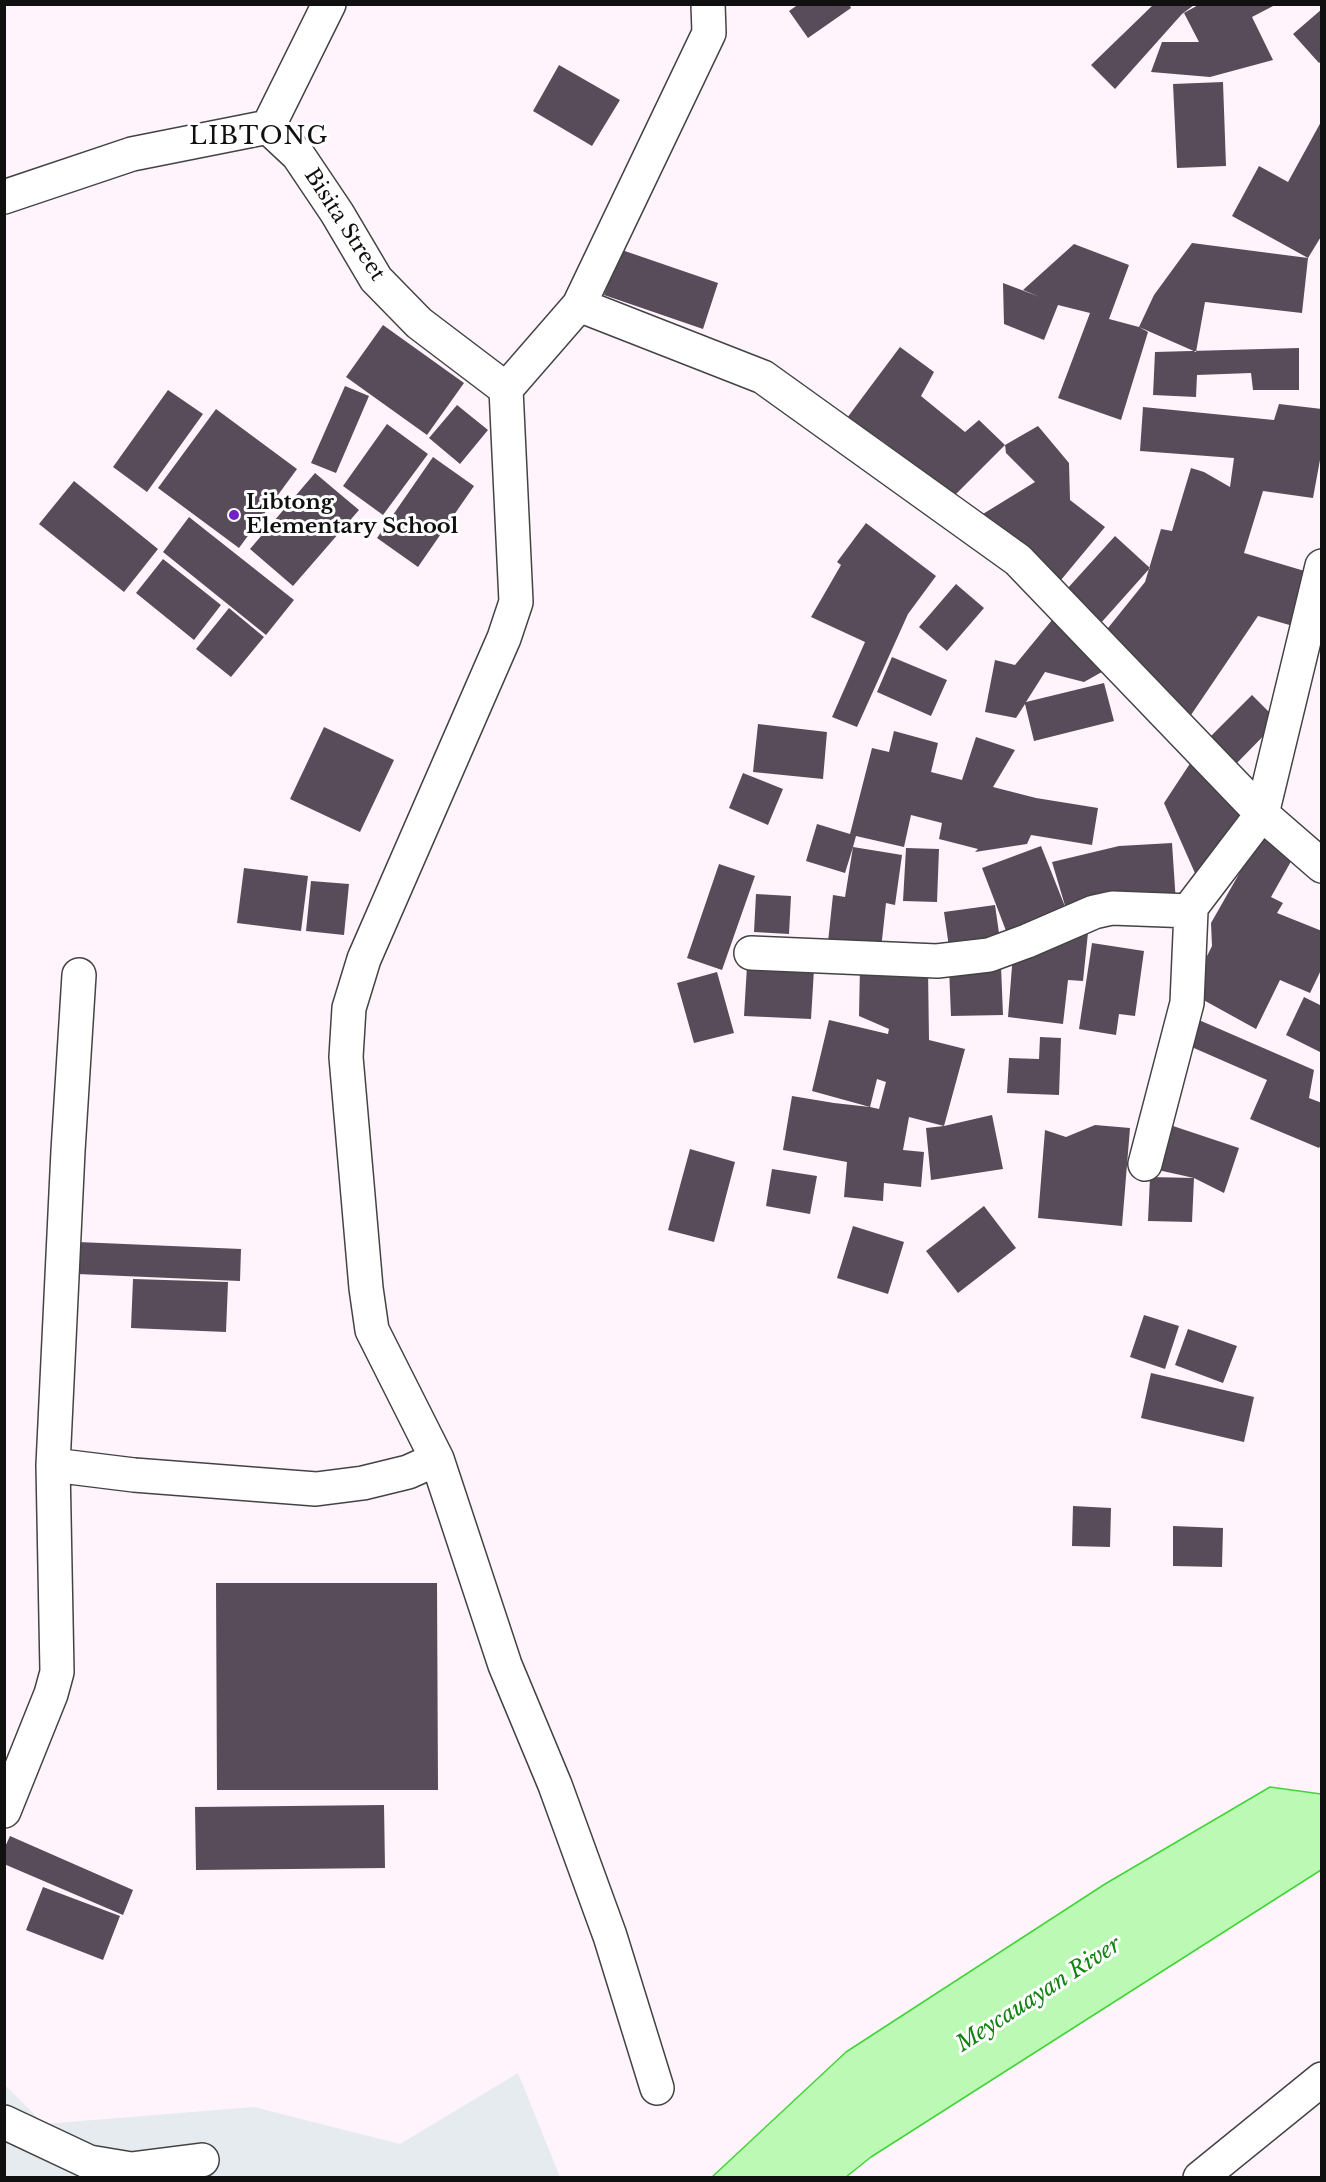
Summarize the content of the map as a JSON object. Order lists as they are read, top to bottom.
{
  "streets": {
    "street": ["Bisita Street"]
  },
  "districts": ["LIBTONG"],
  "water": ["Meycauayan River"],
  "places": ["Libtong Elementary School"]
}
